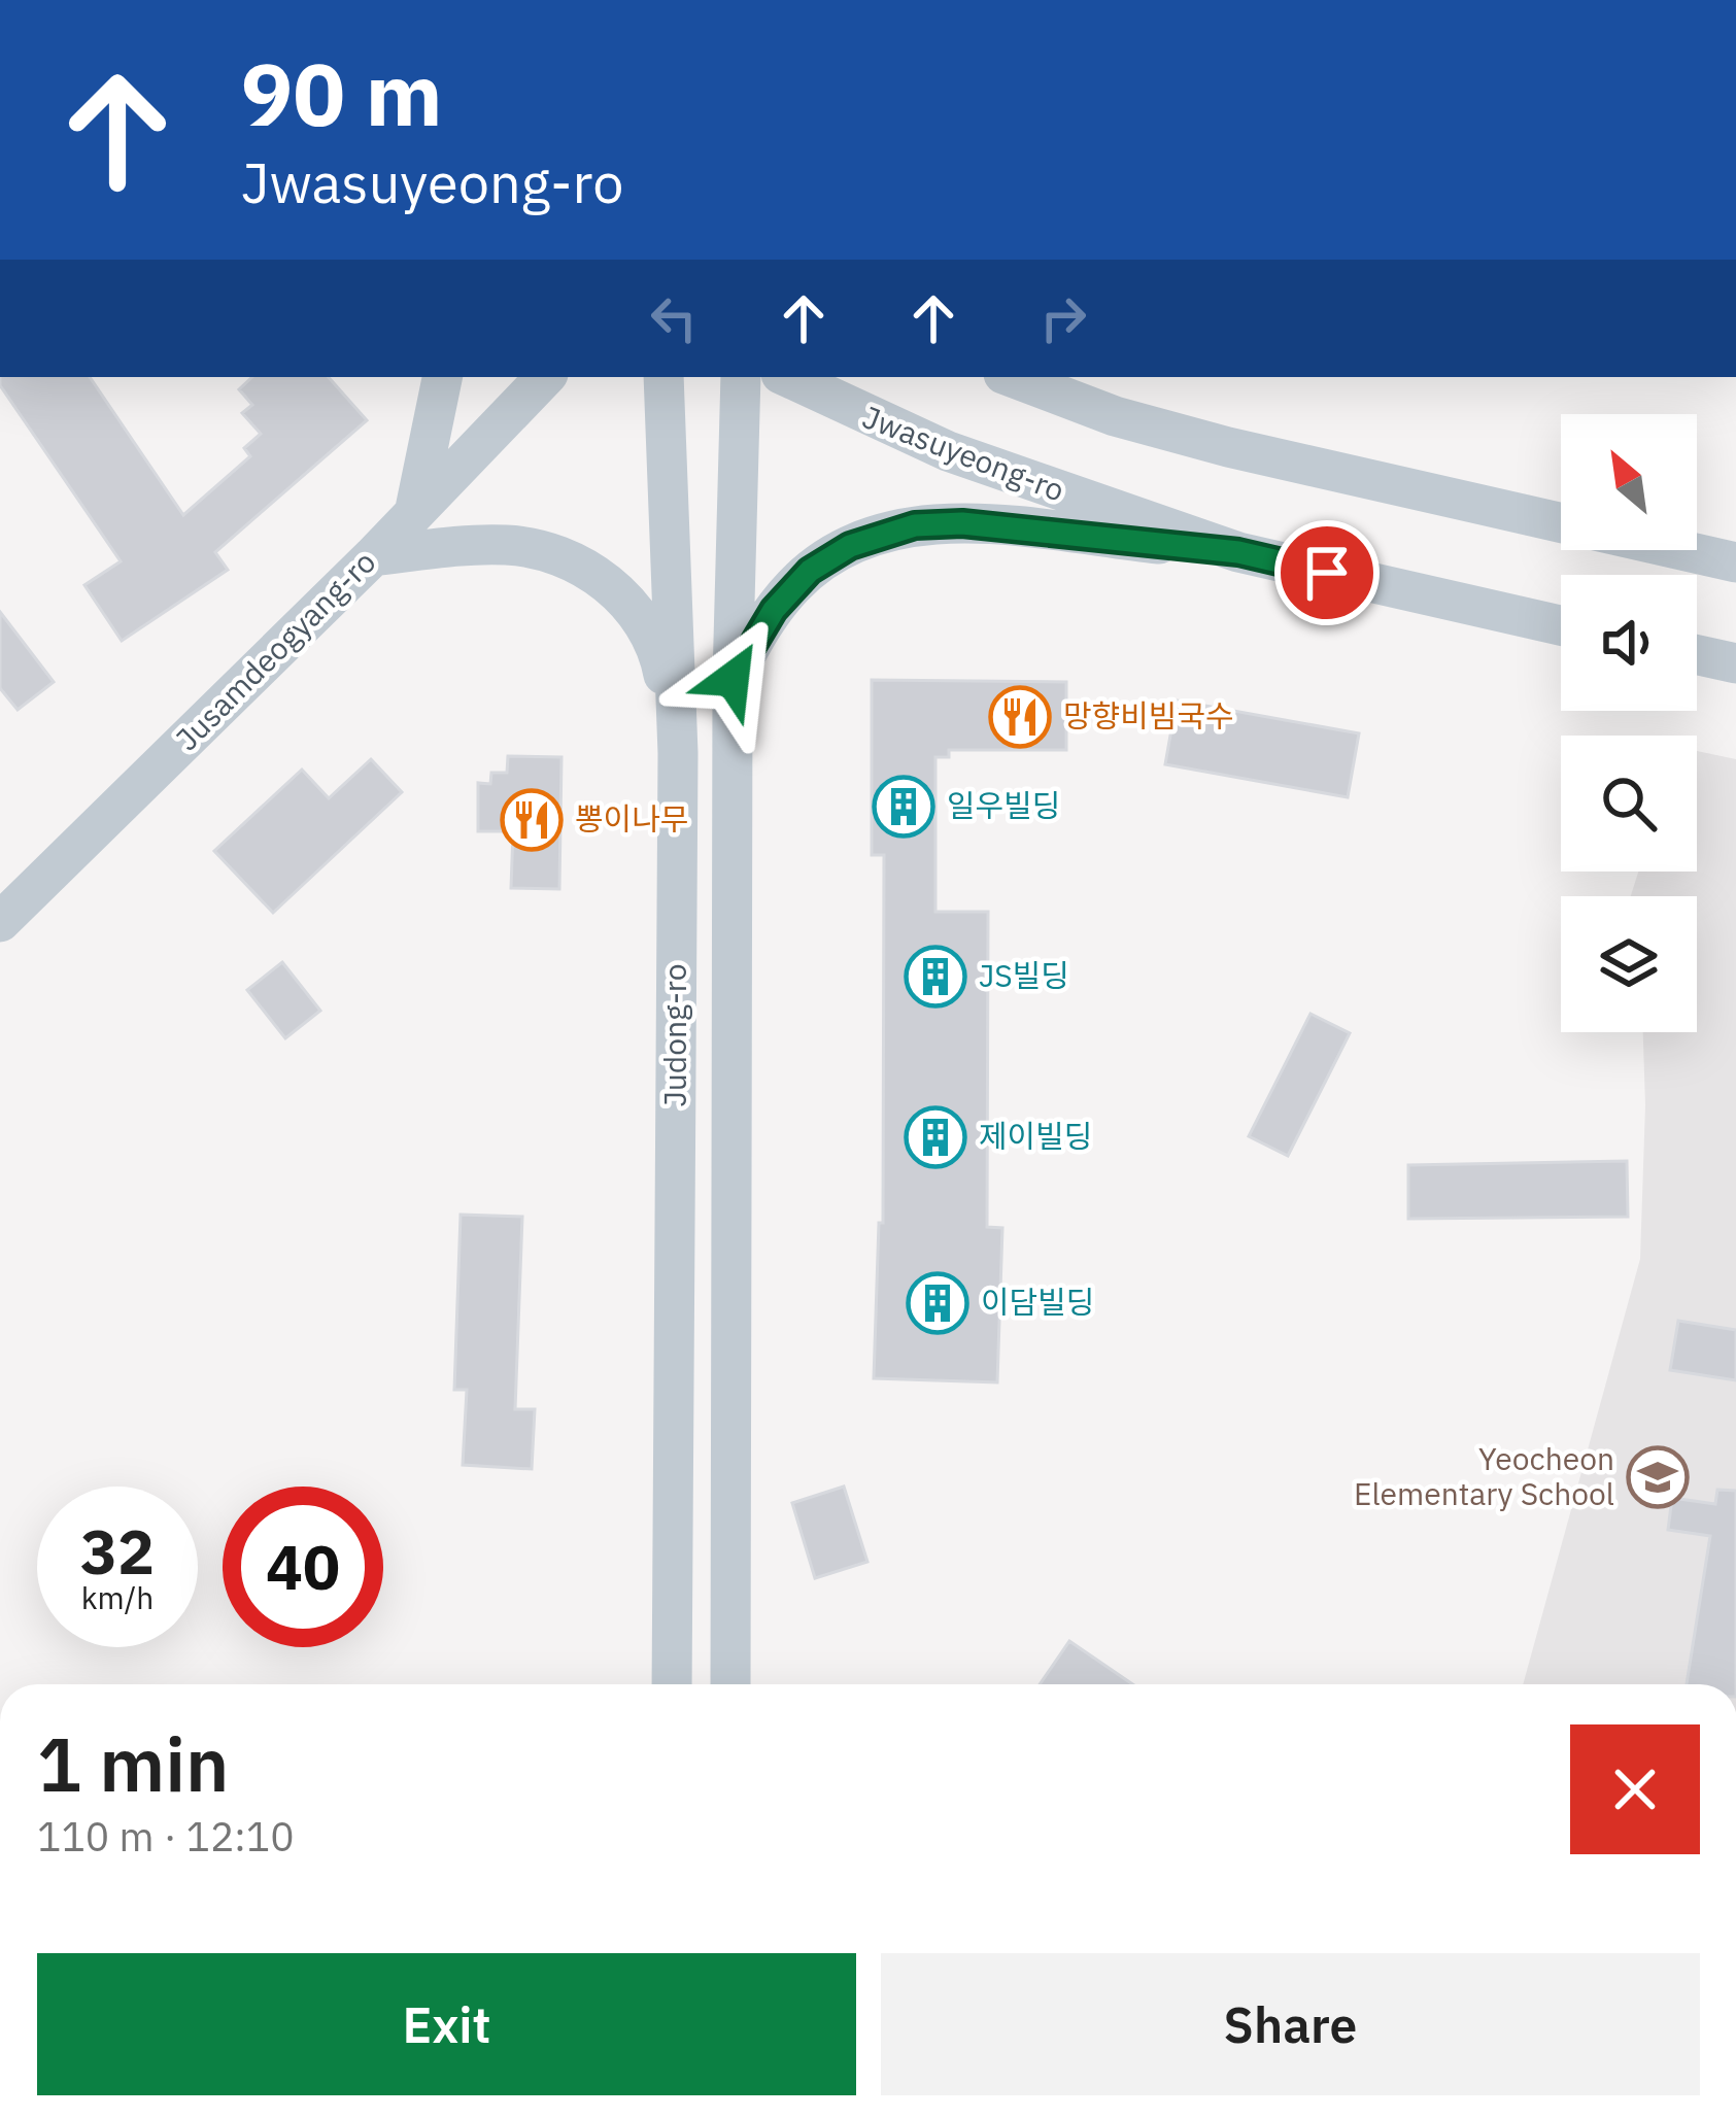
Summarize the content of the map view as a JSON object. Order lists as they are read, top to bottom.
{
  "streets": {
    "street": ["Jwasuyeong-ro", "Jusamdeogyang-ro", "Judong-ro"]
  },
  "places": {
    "restaurant": ["망향비빔국수", "뽕이나무"],
    "building": [
      "일우빌딩",
      "JS빌딩",
      "제이빌딩",
      "이담빌딩"
    ],
    "school or university": ["Yeocheon Elementary School"]
  },
  "north": "top left",
  "page": {
    "turn": ["90 m", "Jwasuyeong-ro"],
    "speed": "32 km/h",
    "limit": "40",
    "heading": ["1 min", "110 m · 12:10"],
    "buttons": ["Exit", "Share"]
  }
}
